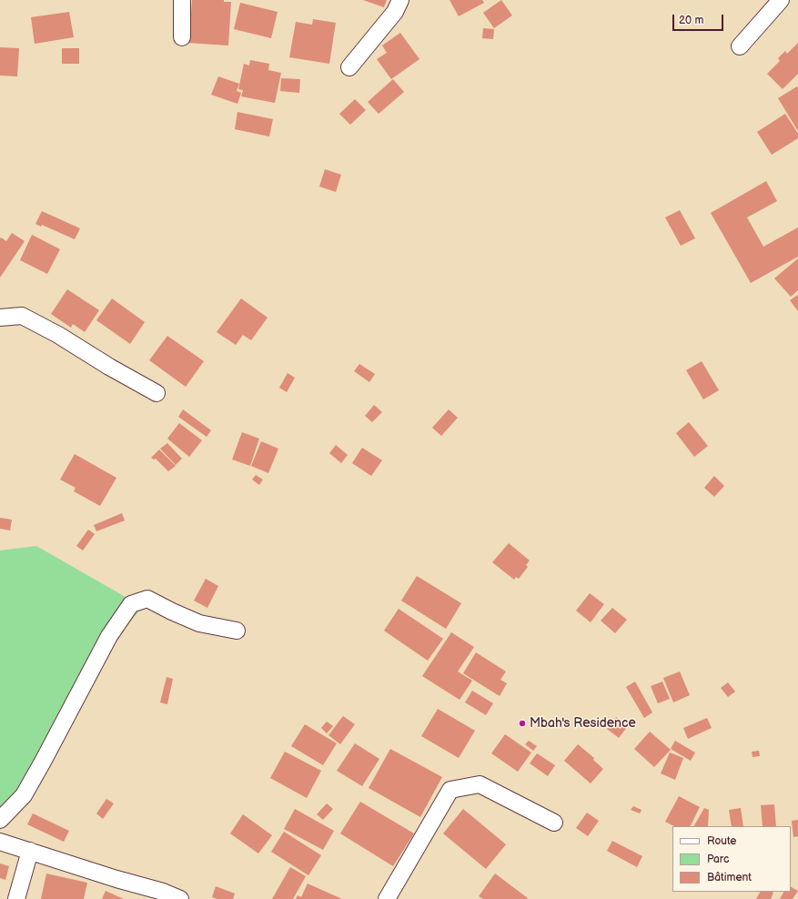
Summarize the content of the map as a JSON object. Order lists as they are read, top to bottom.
{
  "places": ["Mbah's Residence"],
  "legend": ["Route", "Parc", "Bâtiment"],
  "scale_bar": "20 m"
}
